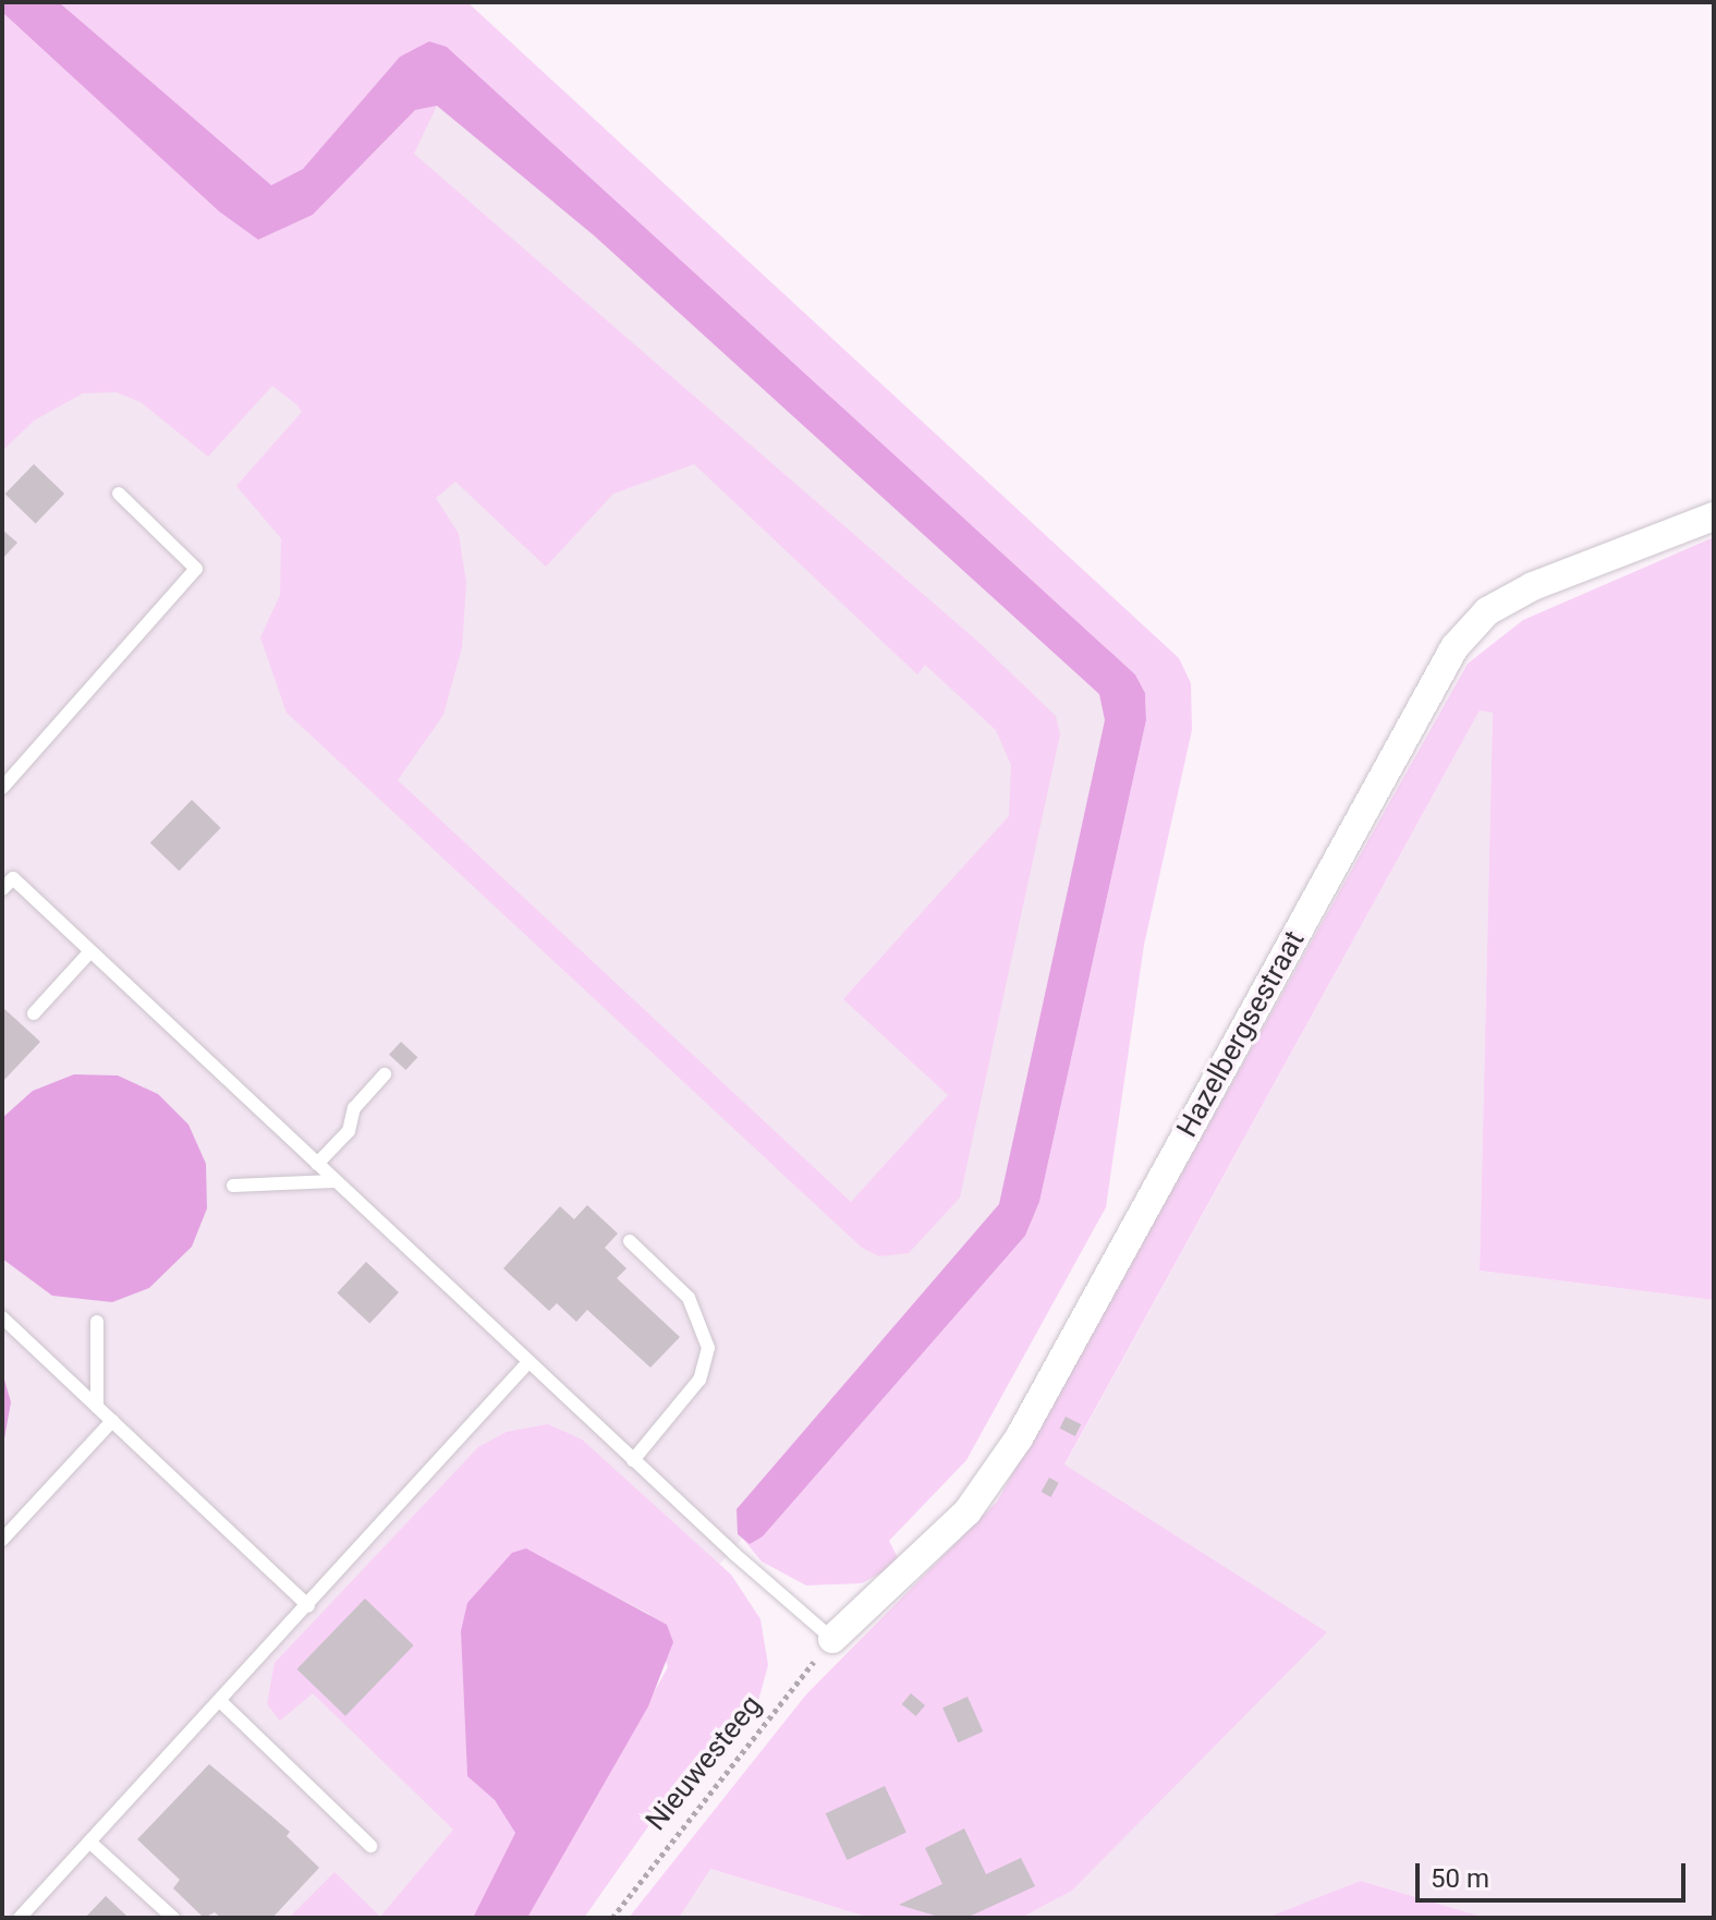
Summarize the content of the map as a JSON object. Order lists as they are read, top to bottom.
{
  "streets": {
    "street": ["Hazelbergsestraat"],
    "path": ["Nieuwesteeg"]
  },
  "crossings": [
    ["Hazelbergsestraat", "Nieuwesteeg"]
  ],
  "scale_bar": "50 m"
}
